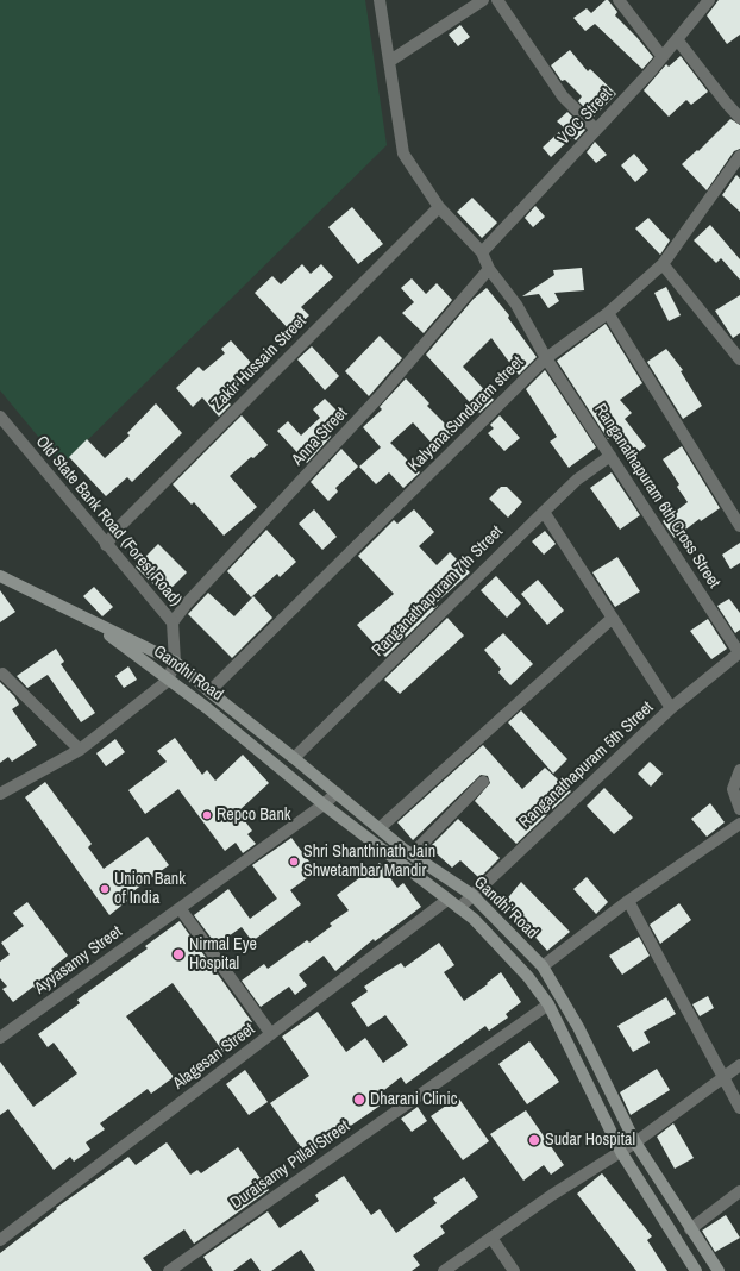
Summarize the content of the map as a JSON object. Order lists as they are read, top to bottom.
{
  "streets": {
    "main road": ["Gandhi Road"],
    "street": [
      "VOC Street",
      "Zakir Hussain Street",
      "Kalyana Sundaram street",
      "Anna Street",
      "Ranganathapuram 6th Cross Street",
      "Old State Bank Road (Forest Road)",
      "Ranganathapuram 7th Street",
      "Ranganathapuram 5th Street",
      "Ayyasamy Street",
      "Alagesan Street",
      "Duraisamy Pillai Street"
    ]
  },
  "crossings": [
    ["VOC Street", "Ranganathapuram 6th Cross Street"],
    ["Zakir Hussain Street", "Old State Bank Road (Forest Road)"],
    ["Kalyana Sundaram street", "Ranganathapuram 6th Cross Street"],
    ["Kalyana Sundaram street", "Gandhi Road"],
    ["Anna Street", "Ranganathapuram 6th Cross Street"],
    ["Anna Street", "Old State Bank Road (Forest Road)"],
    ["Ranganathapuram 6th Cross Street", "Ranganathapuram 7th Street"],
    ["Ranganathapuram 6th Cross Street", "Ranganathapuram 5th Street"],
    ["Old State Bank Road (Forest Road)", "Gandhi Road"],
    ["Ranganathapuram 7th Street", "Gandhi Road"],
    ["Gandhi Road", "Ranganathapuram 5th Street"],
    ["Gandhi Road", "Ayyasamy Street"],
    ["Gandhi Road", "Alagesan Street"],
    ["Gandhi Road", "Duraisamy Pillai Street"]
  ],
  "places": [
    "Repco Bank",
    "Shri Shanthinath Jain Shwetambar Mandir",
    "Union Bank of India",
    "Nirmal Eye Hospital",
    "Dharani Clinic",
    "Sudar Hospital"
  ]
}
